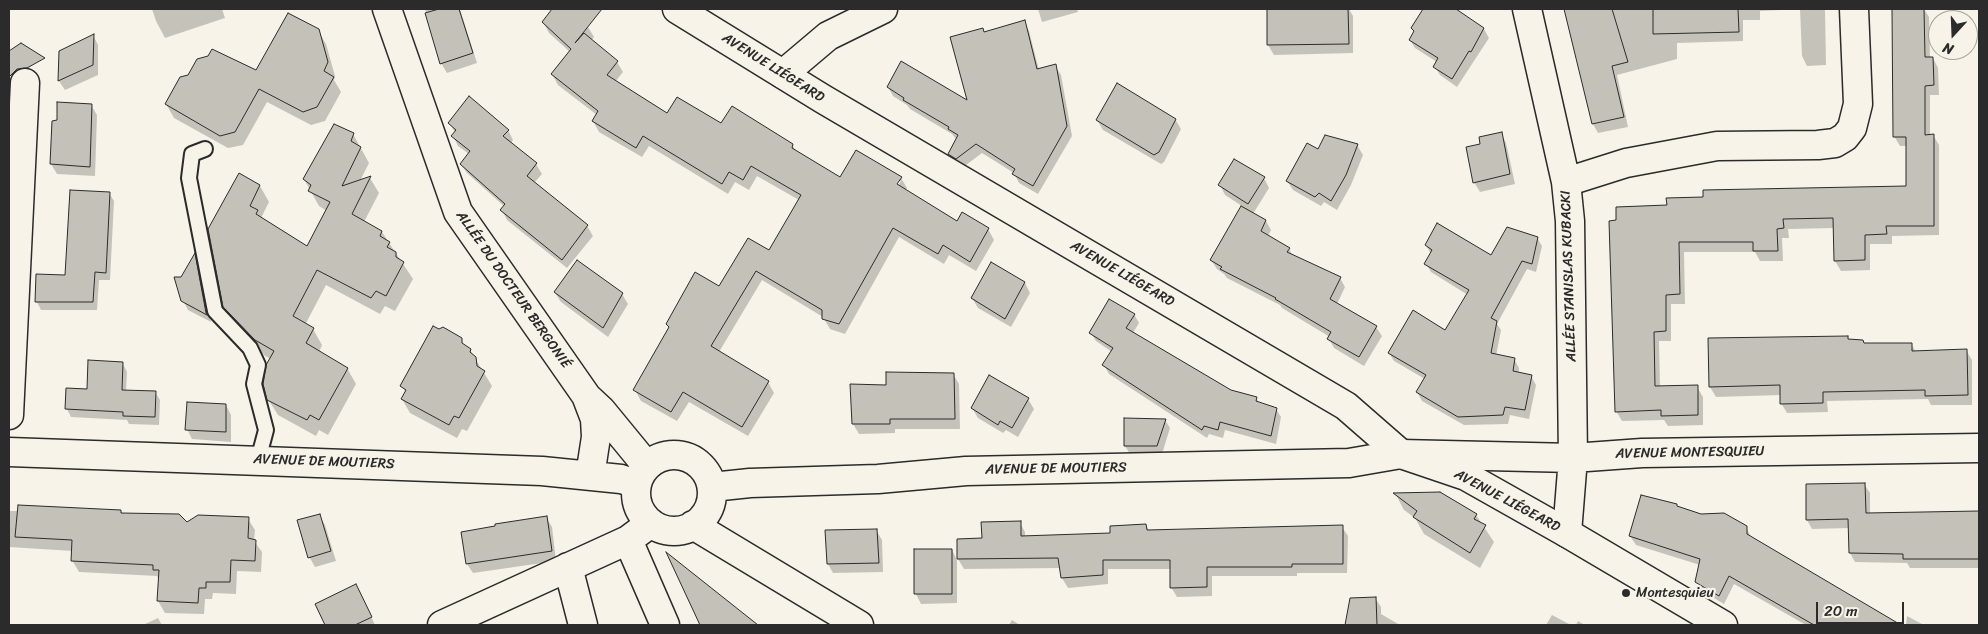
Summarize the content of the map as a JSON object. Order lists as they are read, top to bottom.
{
  "streets": {
    "street": [
      "AVENUE LIÉGEARD",
      "ALLÉE STANISLAS KUBACKI",
      "ALLÉE DU DOCTEUR BERGONIÉ",
      "AVENUE MONTESQUIEU",
      "AVENUE DE MOUTIERS"
    ]
  },
  "crossings": [
    ["AVENUE LIÉGEARD", "ALLÉE STANISLAS KUBACKI"],
    ["AVENUE LIÉGEARD", "AVENUE MONTESQUIEU"],
    ["AVENUE LIÉGEARD", "AVENUE DE MOUTIERS"],
    ["ALLÉE STANISLAS KUBACKI", "AVENUE MONTESQUIEU"],
    ["ALLÉE DU DOCTEUR BERGONIÉ", "AVENUE DE MOUTIERS"],
    ["AVENUE MONTESQUIEU", "AVENUE DE MOUTIERS"]
  ],
  "places": ["Montesquieu"],
  "scale_bar": "20 m",
  "north": "bottom"
}
